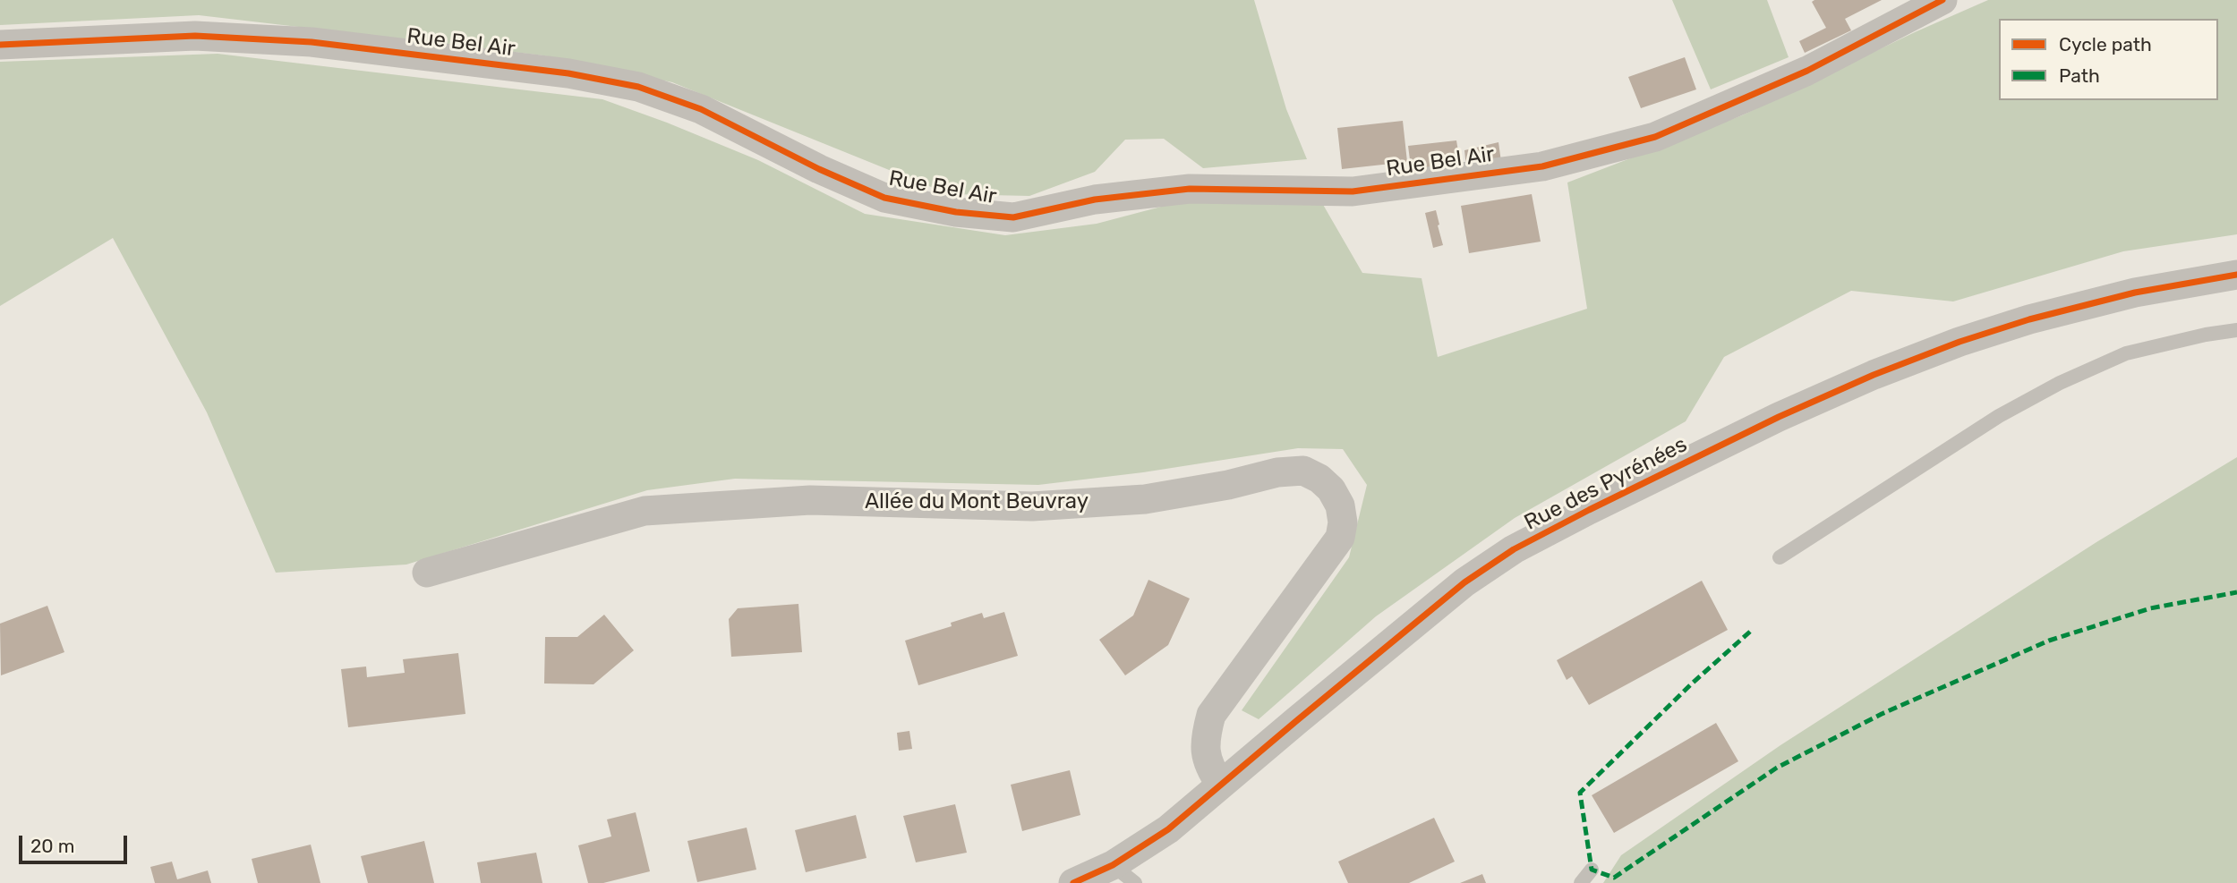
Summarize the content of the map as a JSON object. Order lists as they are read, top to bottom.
{
  "streets": {
    "street": ["Rue Bel Air", "Rue des Pyrénées", "Allée du Mont Beuvray"]
  },
  "crossings": [
    ["Rue des Pyrénées", "Allée du Mont Beuvray"]
  ],
  "legend": ["Cycle path", "Path"],
  "scale_bar": "20 m"
}
